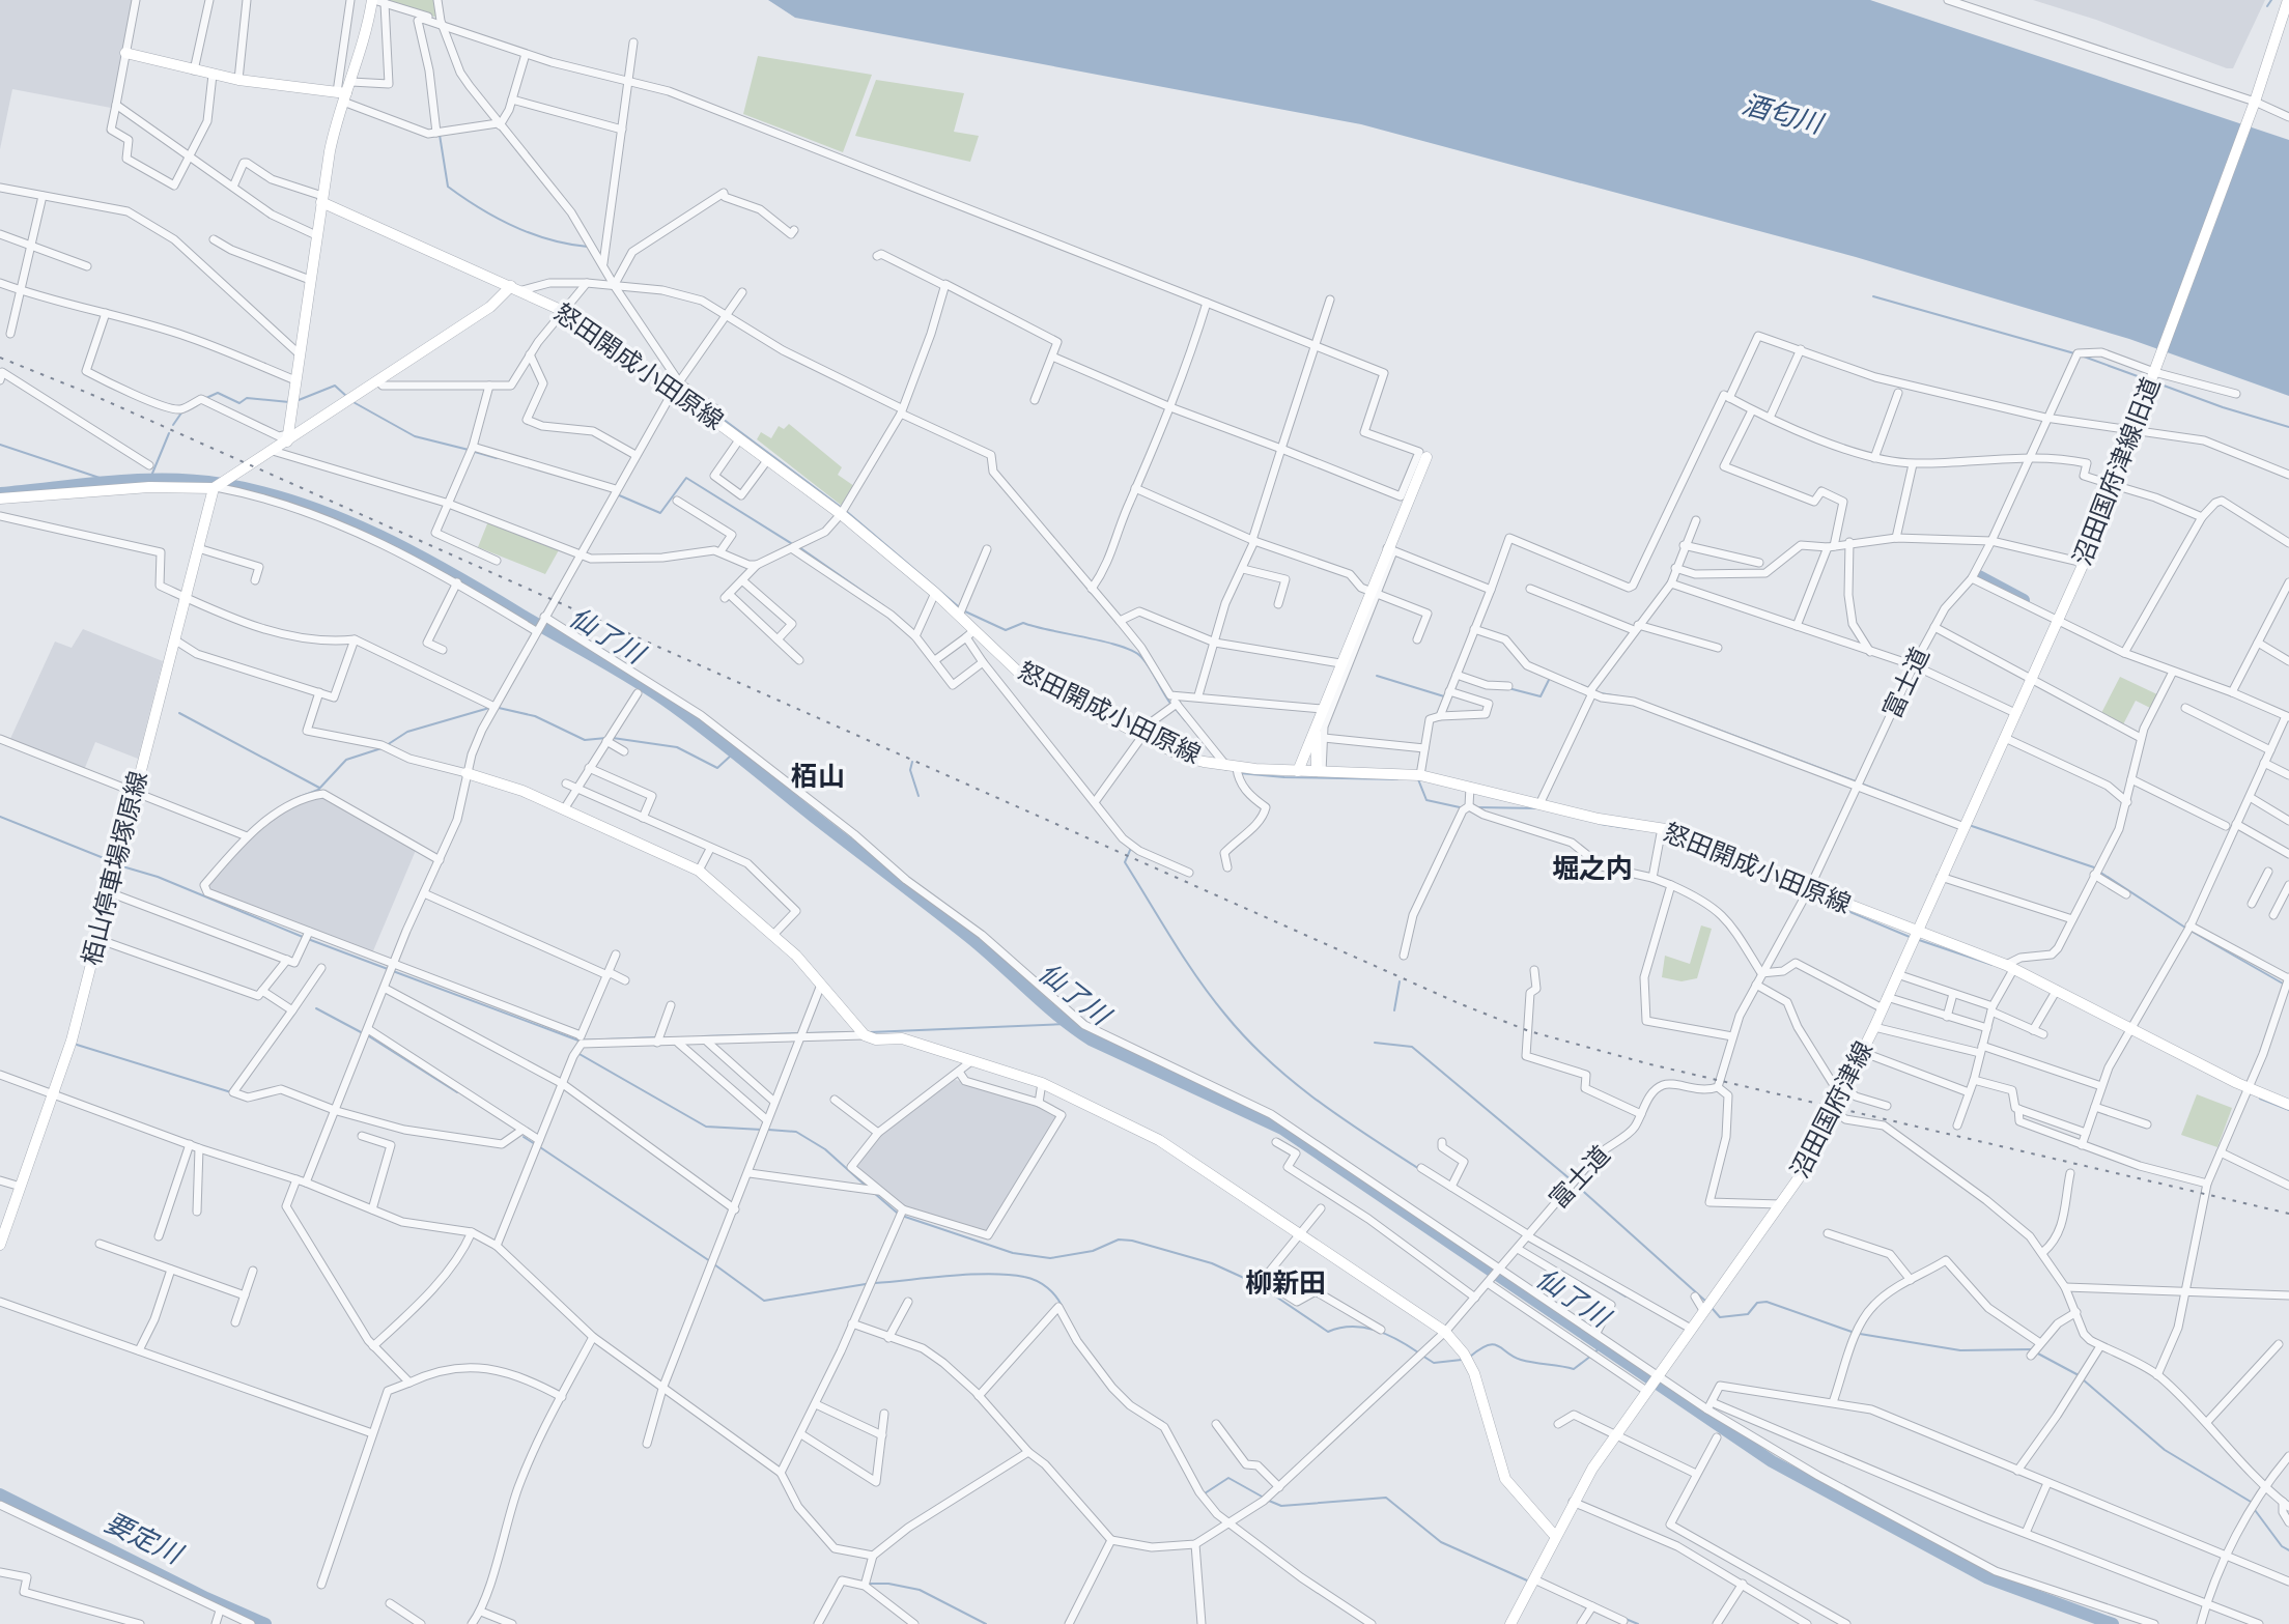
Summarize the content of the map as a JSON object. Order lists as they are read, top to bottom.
{
  "streets": {
    "main road": [
      "怒田開成小田原線",
      "沼田国府津線旧道",
      "栢山停車場塚原線",
      "沼田国府津線"
    ],
    "street": ["富士道"]
  },
  "crossings": [
    ["怒田開成小田原線", "沼田国府津線旧道"],
    ["怒田開成小田原線", "富士道"],
    ["怒田開成小田原線", "沼田国府津線"],
    ["沼田国府津線旧道", "富士道"],
    ["沼田国府津線旧道", "沼田国府津線"]
  ],
  "districts": ["栢山", "堀之内", "柳新田"],
  "water": ["酒匂川", "仙了川", "要定川"]
}
